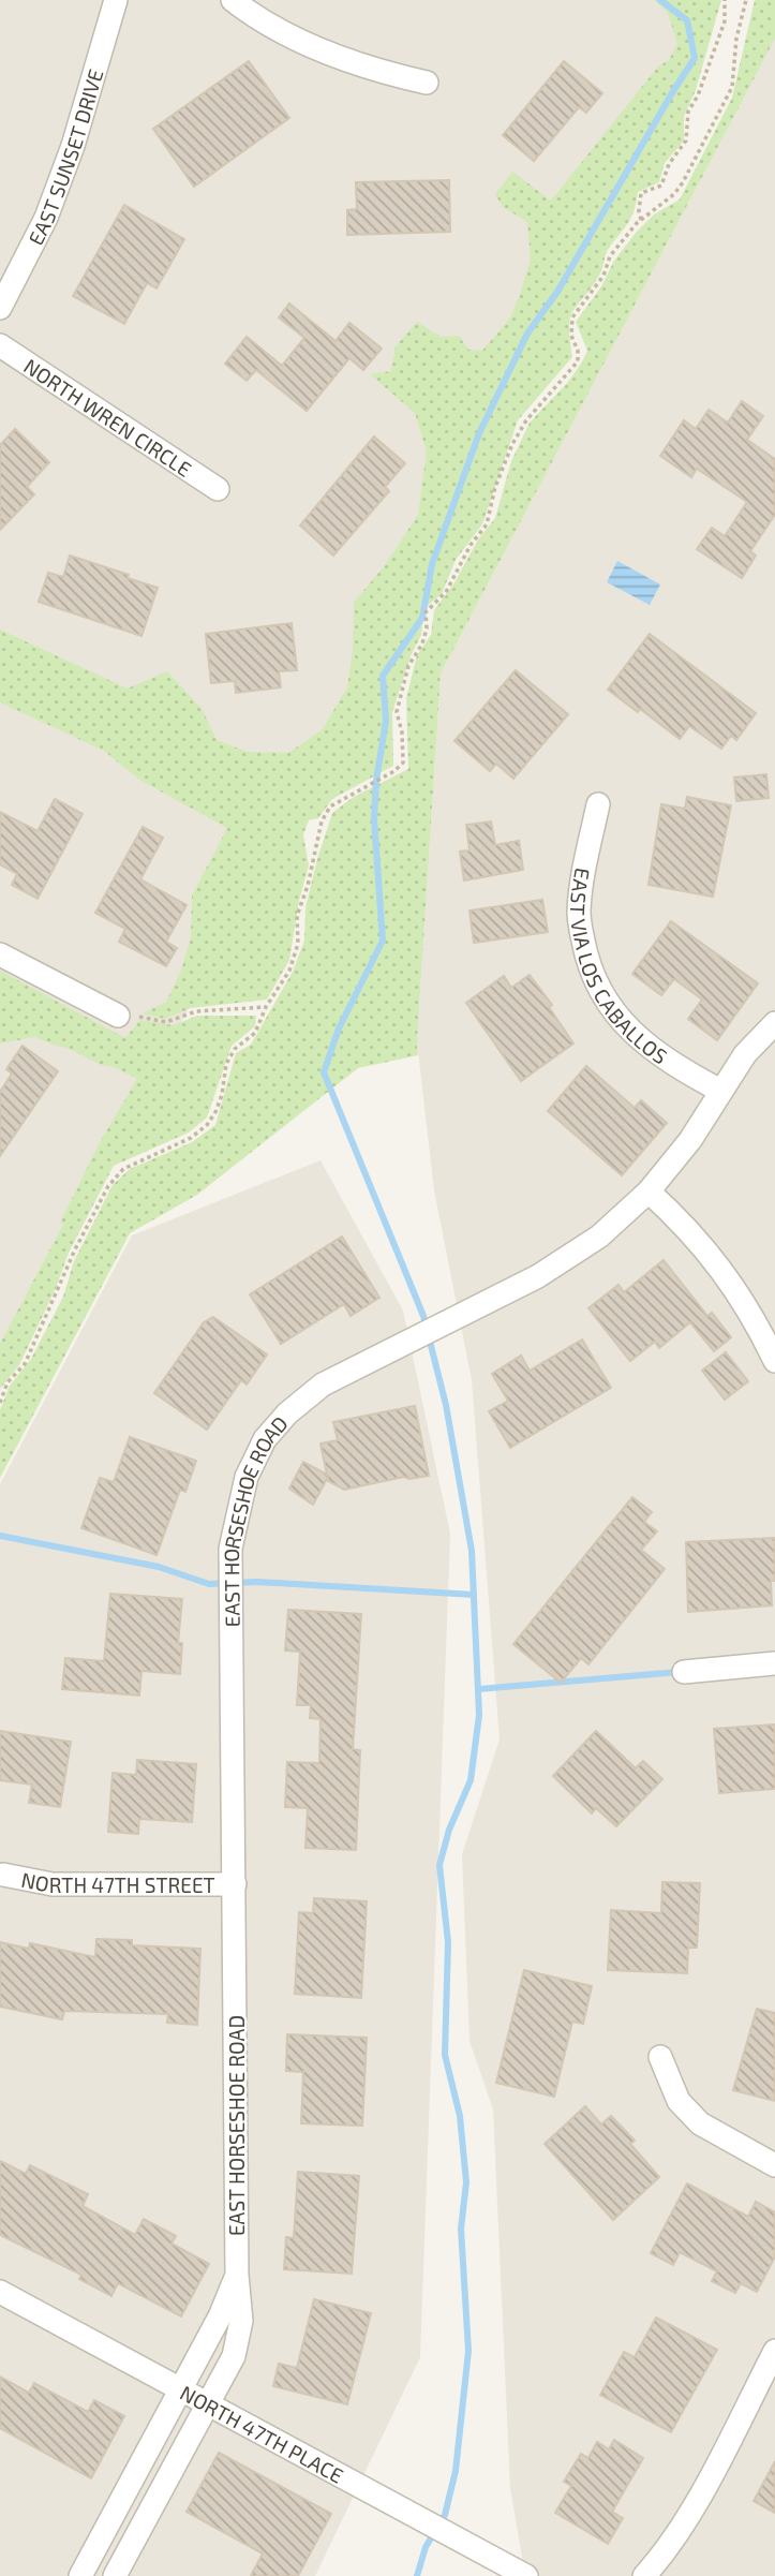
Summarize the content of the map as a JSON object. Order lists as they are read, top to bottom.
{
  "streets": {
    "street": [
      "EAST SUNSET DRIVE",
      "NORTH WREN CIRCLE",
      "EAST VIA LOS CABALLOS",
      "EAST HORSESHOE ROAD",
      "NORTH 47TH STREET",
      "NORTH 47TH PLACE"
    ]
  },
  "crossings": [
    ["EAST VIA LOS CABALLOS", "EAST HORSESHOE ROAD"],
    ["EAST HORSESHOE ROAD", "NORTH 47TH STREET"],
    ["EAST HORSESHOE ROAD", "NORTH 47TH PLACE"]
  ]
}
